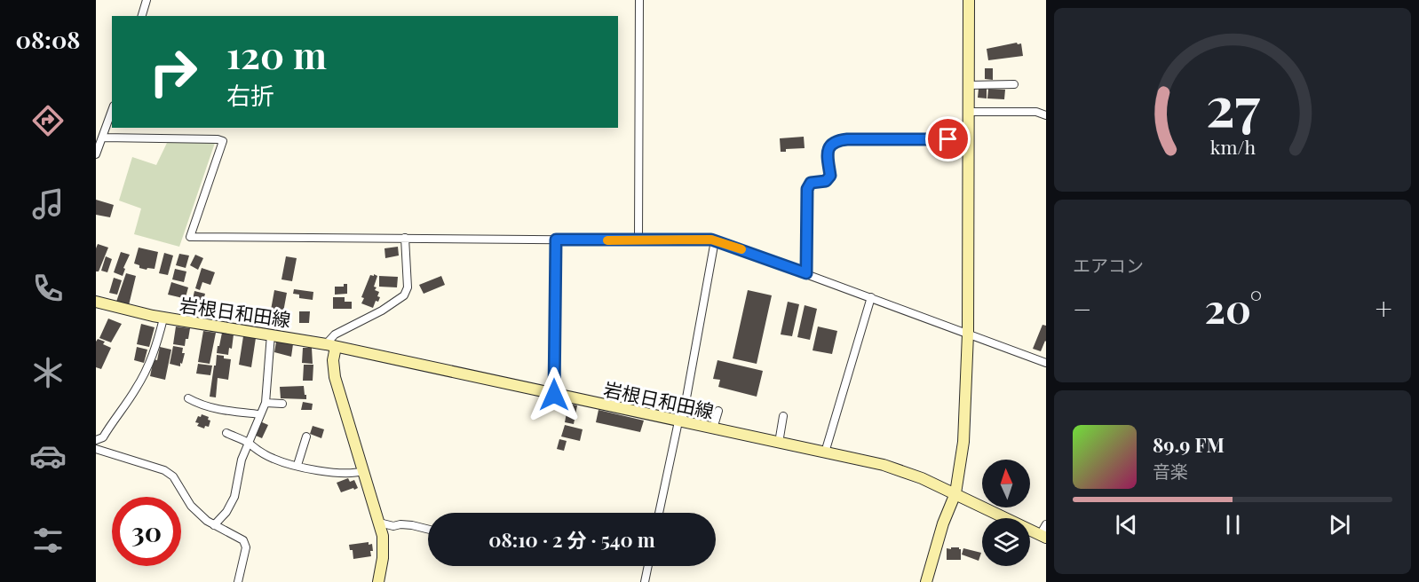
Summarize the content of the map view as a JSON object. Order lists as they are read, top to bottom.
{
  "streets": {
    "main road": ["岩根日和田線"]
  },
  "north": "top",
  "page": {
    "tabs": "08:08",
    "turn": ["120 m", "右折"],
    "tile": "エアコン",
    "heat": ["−", "20°", "+"],
    "song": ["89.9 FM", "音楽"],
    "limit": "30",
    "trip": "08:10 · 2 分 · 540 m",
    "gauge": ["27", "km/h"]
  }
}
